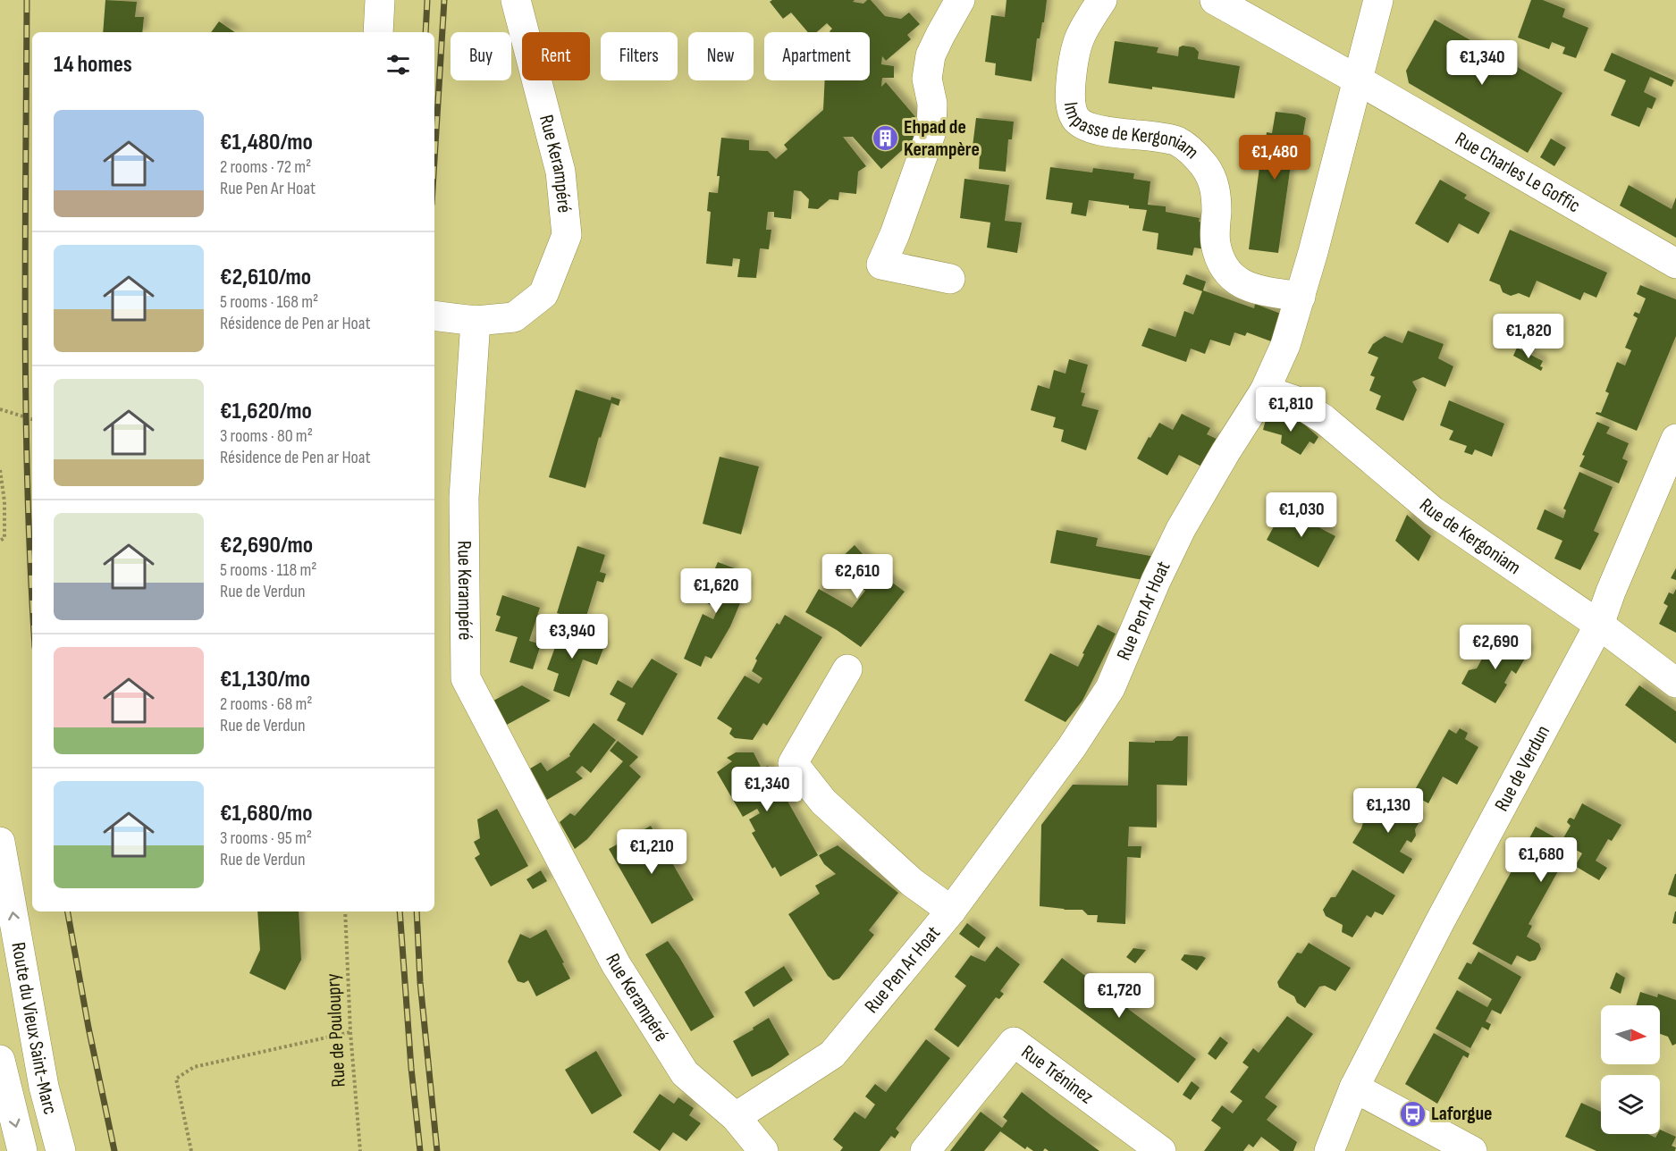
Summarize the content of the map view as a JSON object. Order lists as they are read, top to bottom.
{
  "streets": {
    "main road": [
      "Impasse de Kergoniam",
      "Rue Kerampéré",
      "Rue Charles Le Goffic",
      "Rue de Kergoniam",
      "Rue Pen Ar Hoat",
      "Rue de Verdun",
      "Route du Vieux Saint-Marc",
      "Rue Tréninez"
    ],
    "path": ["Rue de Pouloupry"]
  },
  "crossings": [
    ["Impasse de Kergoniam", "Rue Pen Ar Hoat"],
    ["Rue Kerampéré", "Rue Pen Ar Hoat"],
    ["Rue Charles Le Goffic", "Rue Pen Ar Hoat"],
    ["Rue de Kergoniam", "Rue Pen Ar Hoat"],
    ["Rue de Kergoniam", "Rue de Verdun"]
  ],
  "places": {
    "building": ["Ehpad de Kerampère"],
    "bus stop": ["Laforgue"]
  },
  "north": "right",
  "page": {
    "chip": [
      "Buy",
      "Rent",
      "Filters",
      "New",
      "Apartment"
    ],
    "heading": "14 homes",
    "price": [
      "€1,340",
      "€1,480",
      "€1,820",
      "€1,810",
      "€1,030",
      "€2,610",
      "€1,620",
      "€3,940",
      "€2,690",
      "€1,340",
      "€1,130",
      "€1,210",
      "€1,680",
      "€1,720"
    ],
    "list": [
      {
        "name": "€1,480/mo",
        "note": "2 rooms · 72 m² · Rue Pen Ar Hoat"
      },
      {
        "name": "€2,610/mo",
        "note": "5 rooms · 168 m² · Résidence de Pen ar Hoat"
      },
      {
        "name": "€1,620/mo",
        "note": "3 rooms · 80 m² · Résidence de Pen ar Hoat"
      },
      {
        "name": "€2,690/mo",
        "note": "5 rooms · 118 m² · Rue de Verdun"
      },
      {
        "name": "€1,130/mo",
        "note": "2 rooms · 68 m² · Rue de Verdun"
      },
      {
        "name": "€1,680/mo",
        "note": "3 rooms · 95 m² · Rue de Verdun"
      }
    ]
  }
}
